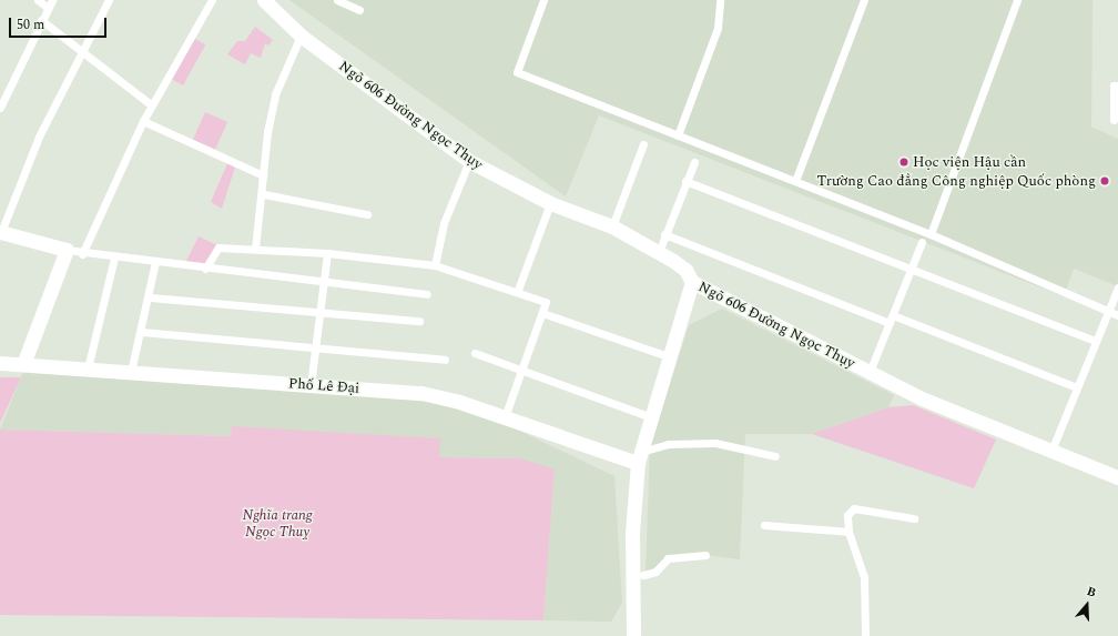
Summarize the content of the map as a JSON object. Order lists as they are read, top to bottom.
{
  "streets": {
    "street": ["Ngõ 606 Đường Ngọc Thụy", "Phố Lê Đại"]
  },
  "parks": ["Nghĩa trang Ngọc Thuỵ"],
  "places": ["Học viện Hậu cần", "Trường Cao đẳng Công nghiệp Quốc phòng"],
  "scale_bar": "50 m",
  "north": "top"
}
